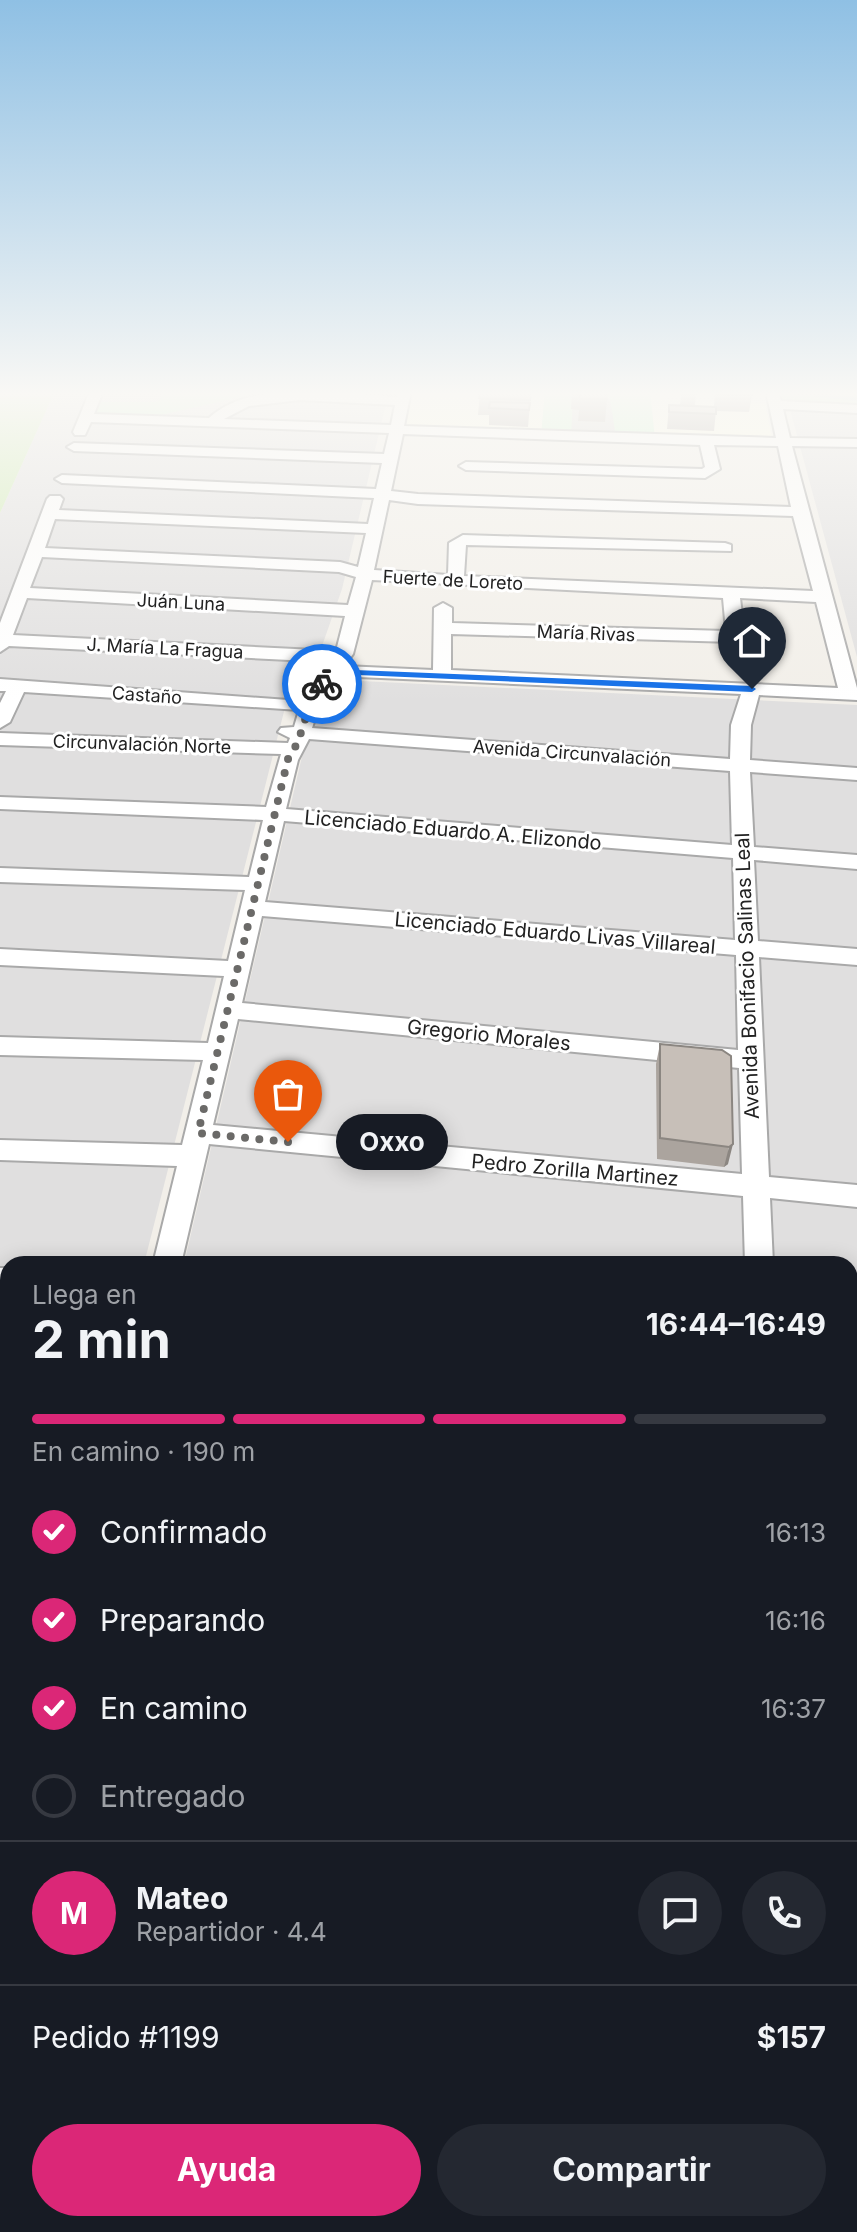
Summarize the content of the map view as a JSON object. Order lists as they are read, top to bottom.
{
  "streets": {
    "street": [
      "Fuerte de Loreto",
      "Juán Luna",
      "María Rivas",
      "J. María La Fragua",
      "Castaño",
      "Circunvalación Norte",
      "Avenida Circunvalación",
      "Licenciado Eduardo A. Elizondo",
      "Licenciado Eduardo Livas Villareal",
      "Avenida Bonifacio Salinas Leal",
      "Gregorio Morales",
      "Pedro Zorilla Martinez"
    ]
  },
  "crossings": [
    ["Fuerte de Loreto", "María Rivas"],
    ["Circunvalación Norte", "Avenida Circunvalación"],
    ["Avenida Circunvalación", "Avenida Bonifacio Salinas Leal"],
    ["Licenciado Eduardo A. Elizondo", "Avenida Bonifacio Salinas Leal"],
    ["Licenciado Eduardo Livas Villareal", "Avenida Bonifacio Salinas Leal"],
    ["Avenida Bonifacio Salinas Leal", "Gregorio Morales"],
    ["Avenida Bonifacio Salinas Leal", "Pedro Zorilla Martinez"]
  ],
  "places": ["Oxxo"],
  "page": {
    "bubble": "Oxxo",
    "heading": ["2 min", "Llega en", "16:44–16:49"],
    "panel": [
      "Mateo",
      "Repartidor · 4.4",
      "Pedido #1199",
      "$157"
    ],
    "bar": "En camino · 190 m",
    "list": [
      ["Confirmado", "16:13"],
      ["Preparando", "16:16"],
      ["En camino", "16:37"],
      "Entregado"
    ],
    "round": "M",
    "buttons": ["Ayuda", "Compartir"]
  }
}
